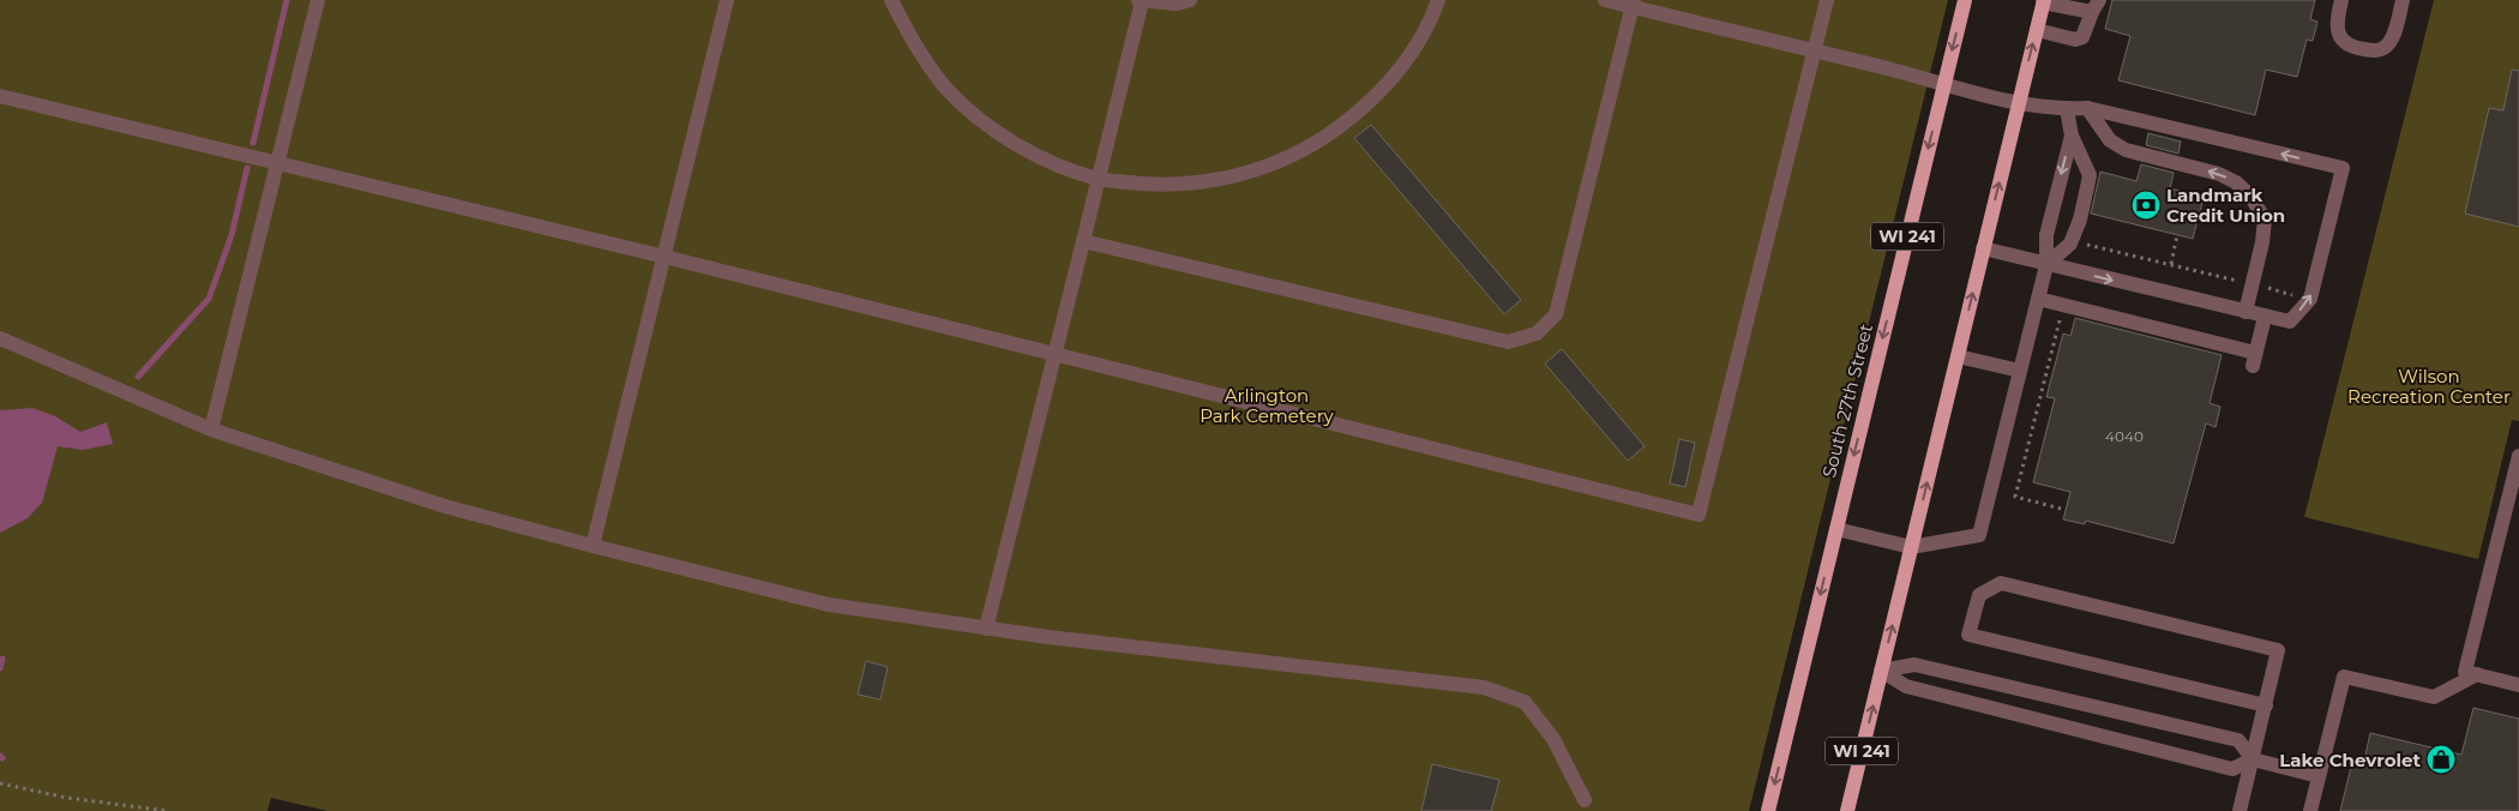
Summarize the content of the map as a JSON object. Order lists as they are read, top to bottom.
{
  "streets": {
    "main road": ["WI 241", "South 27th Street"]
  },
  "parks": ["Wilson Recreation Center", "Arlington Park Cemetery"],
  "places": {
    "bank": ["Landmark Credit Union"],
    "shop": ["Lake Chevrolet"]
  },
  "house_numbers": ["4040"]
}
